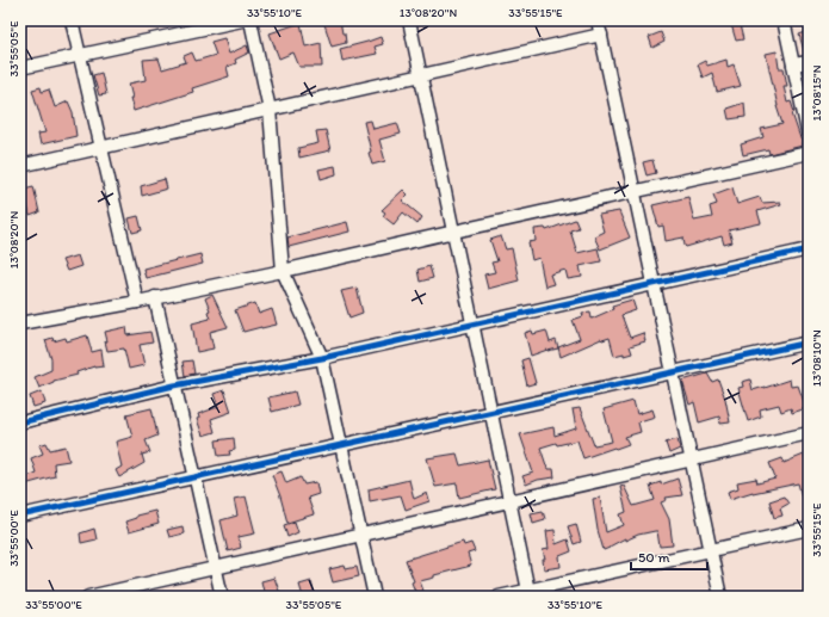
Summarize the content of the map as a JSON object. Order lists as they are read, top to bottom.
{
  "scale_bar": "50 m",
  "coordinates": [
    "33°55'10\"E",
    "13°08'20\"N",
    "33°55'15\"E",
    "33°55'05\"E",
    "13°08'15\"N",
    "13°08'10\"N",
    "33°55'00\"E"
  ]
}
